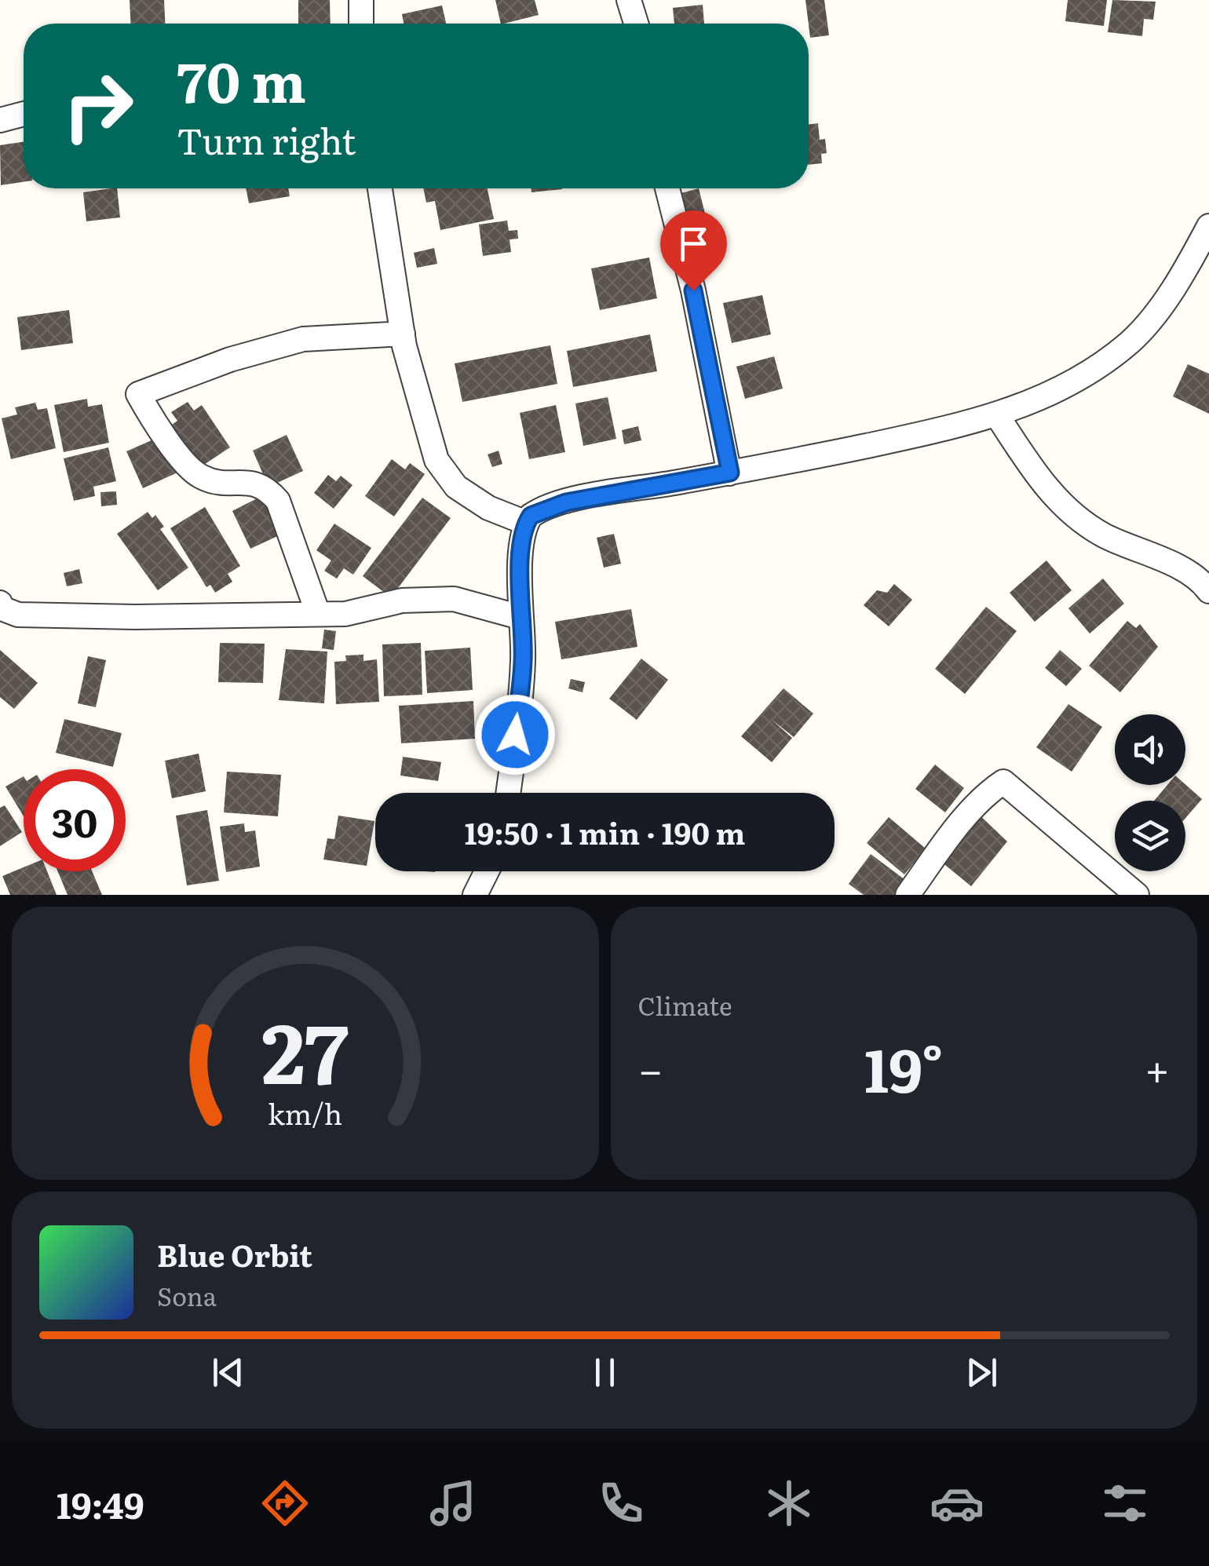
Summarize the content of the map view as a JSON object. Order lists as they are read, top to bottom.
{
  "page": {
    "turn": ["70 m", "Turn right"],
    "limit": "30",
    "trip": "19:50 · 1 min · 190 m",
    "tile": "Climate",
    "heat": ["−", "19°", "+"],
    "song": ["Blue Orbit", "Sona"],
    "tabs": "19:49",
    "gauge": ["27", "km/h"]
  }
}
